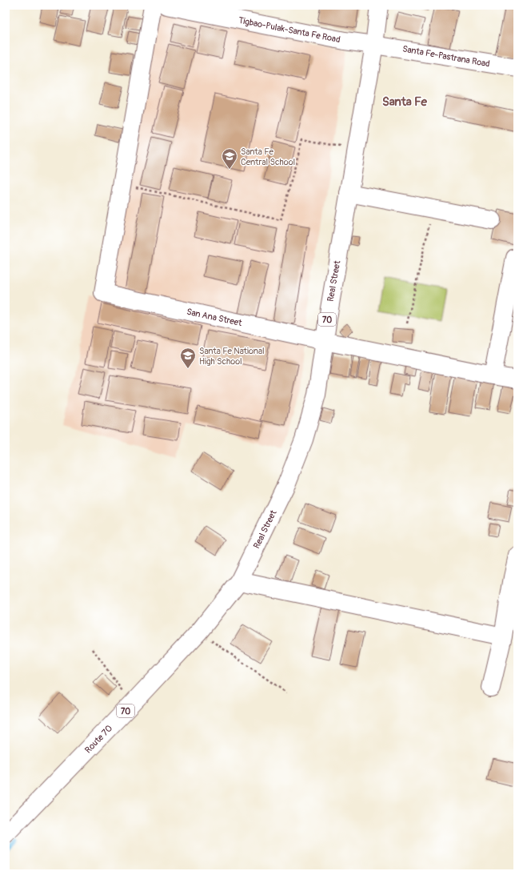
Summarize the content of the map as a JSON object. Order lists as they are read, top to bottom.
{
  "streets": {
    "main road": [
      "Tigbao-Pulak-Santa Fe Road",
      "Santa Fe-Pastrana Road",
      "Real Street",
      "San Ana Street",
      "70",
      "Route 70"
    ]
  },
  "crossings": [
    ["Tigbao-Pulak-Santa Fe Road", "Santa Fe-Pastrana Road"],
    ["Tigbao-Pulak-Santa Fe Road", "Real Street"],
    ["Santa Fe-Pastrana Road", "Real Street"],
    ["Real Street", "San Ana Street"],
    ["Real Street", "Route 70"]
  ],
  "districts": ["Santa Fe"],
  "places": {
    "school or university": ["Santa Fe Central School", "Santa Fe National High School"]
  }
}
